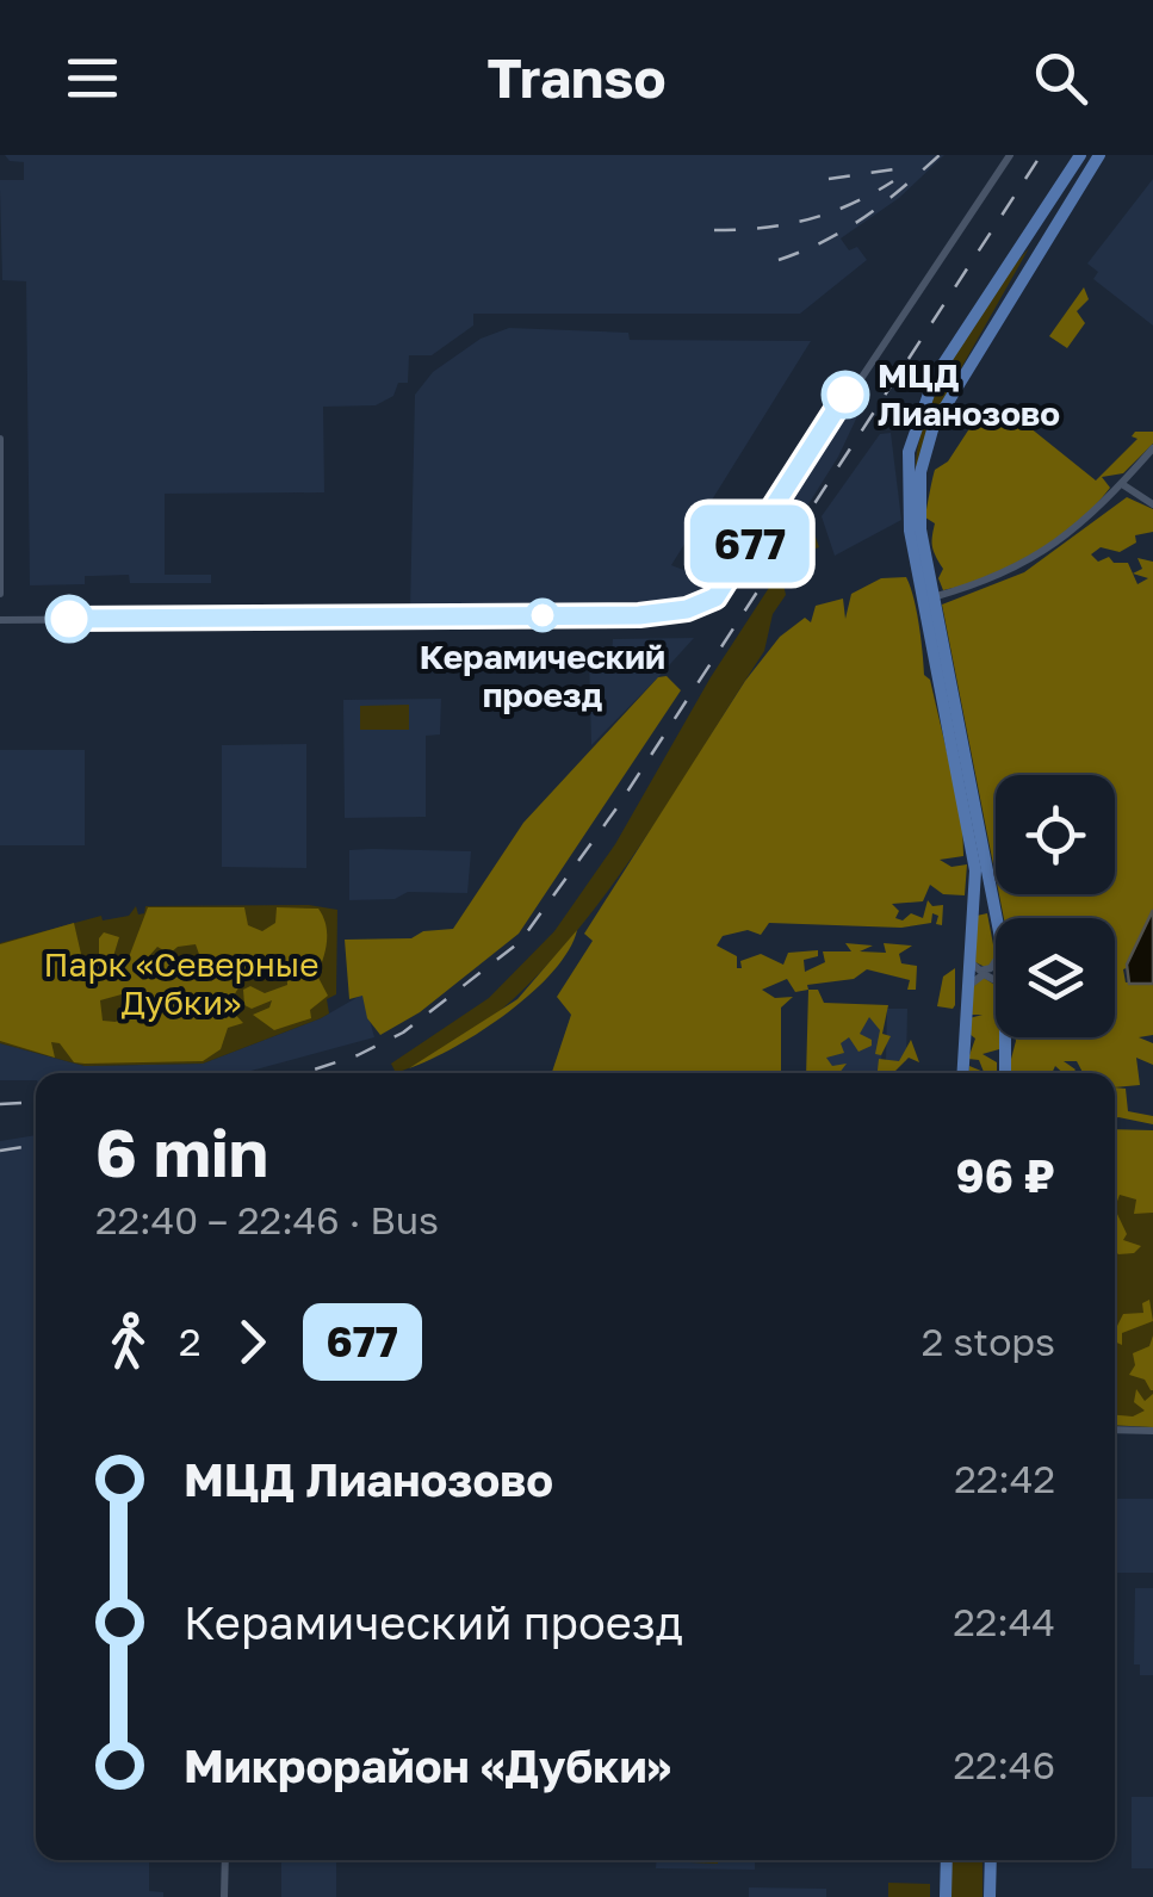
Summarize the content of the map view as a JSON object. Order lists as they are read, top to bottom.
{
  "parks": ["Парк «Северные Дубки»"],
  "places": ["МЦД Лианозово", "Керамический проезд"],
  "lines": ["bus line 677"],
  "page": {
    "header": "Transo",
    "on_map": "677",
    "heading": ["6 min", "22:40 – 22:46 · Bus", "96 ₽"],
    "legs": ["2", "677", "2 stops"],
    "list": [
      {
        "name": "МЦД Лианозово",
        "value": "22:42"
      },
      {
        "name": "Керамический проезд",
        "value": "22:44"
      },
      {
        "name": "Микрорайон «Дубки»",
        "value": "22:46"
      }
    ]
  }
}
